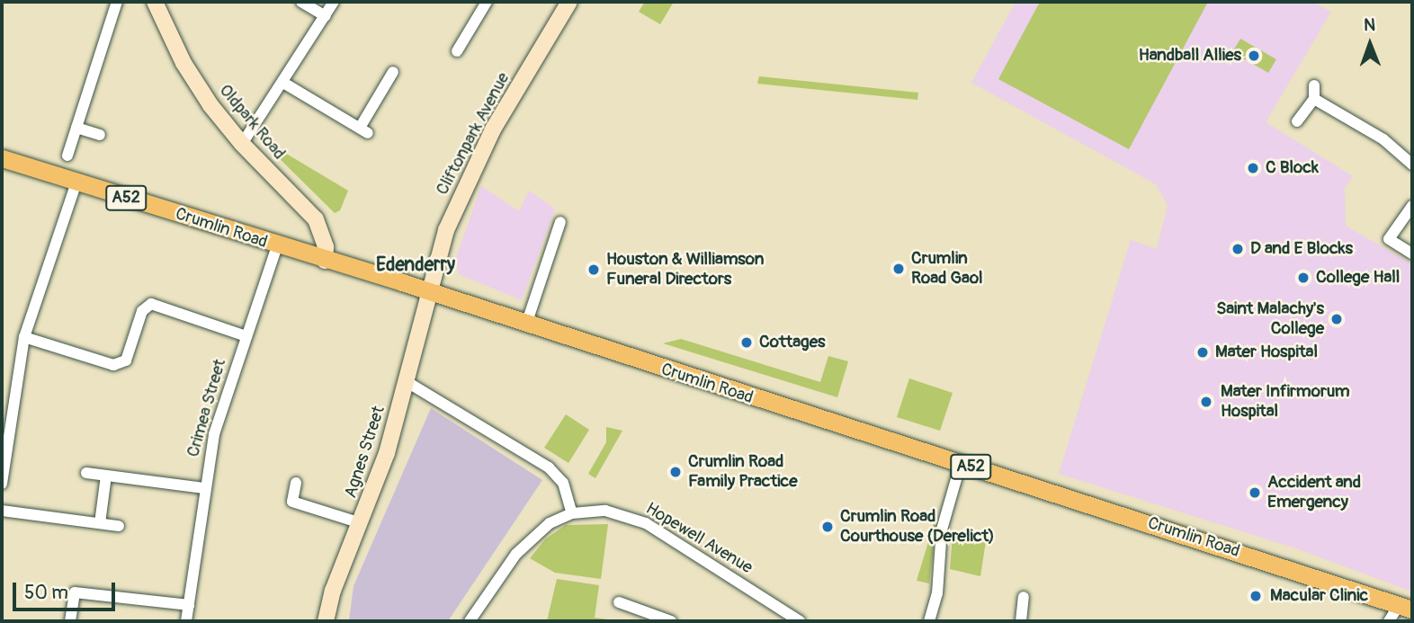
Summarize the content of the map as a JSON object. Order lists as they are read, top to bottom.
{
  "streets": {
    "main road": [
      "Oldpark Road",
      "Cliftonpark Avenue",
      "A52",
      "Crumlin Road",
      "Agnes Street"
    ],
    "street": ["Crimea Street", "Hopewell Avenue"]
  },
  "crossings": [
    ["Oldpark Road", "Crumlin Road"],
    ["Cliftonpark Avenue", "Crumlin Road"],
    ["Cliftonpark Avenue", "Agnes Street"],
    ["Crumlin Road", "Crimea Street"],
    ["Crumlin Road", "Agnes Street"]
  ],
  "districts": ["Edenderry"],
  "places": [
    "Handball Allies",
    "C Block",
    "D and E Blocks",
    "Crumlin Road Gaol",
    "Houston & Williamson Funeral Directors",
    "College Hall",
    "Saint Malachy's College",
    "Cottages",
    "Mater Hospital",
    "Mater Infirmorum Hospital",
    "Crumlin Road Family Practice",
    "Accident and Emergency",
    "Crumlin Road Courthouse (Derelict)",
    "Macular Clinic"
  ],
  "scale_bar": "50 m",
  "north": "top"
}
